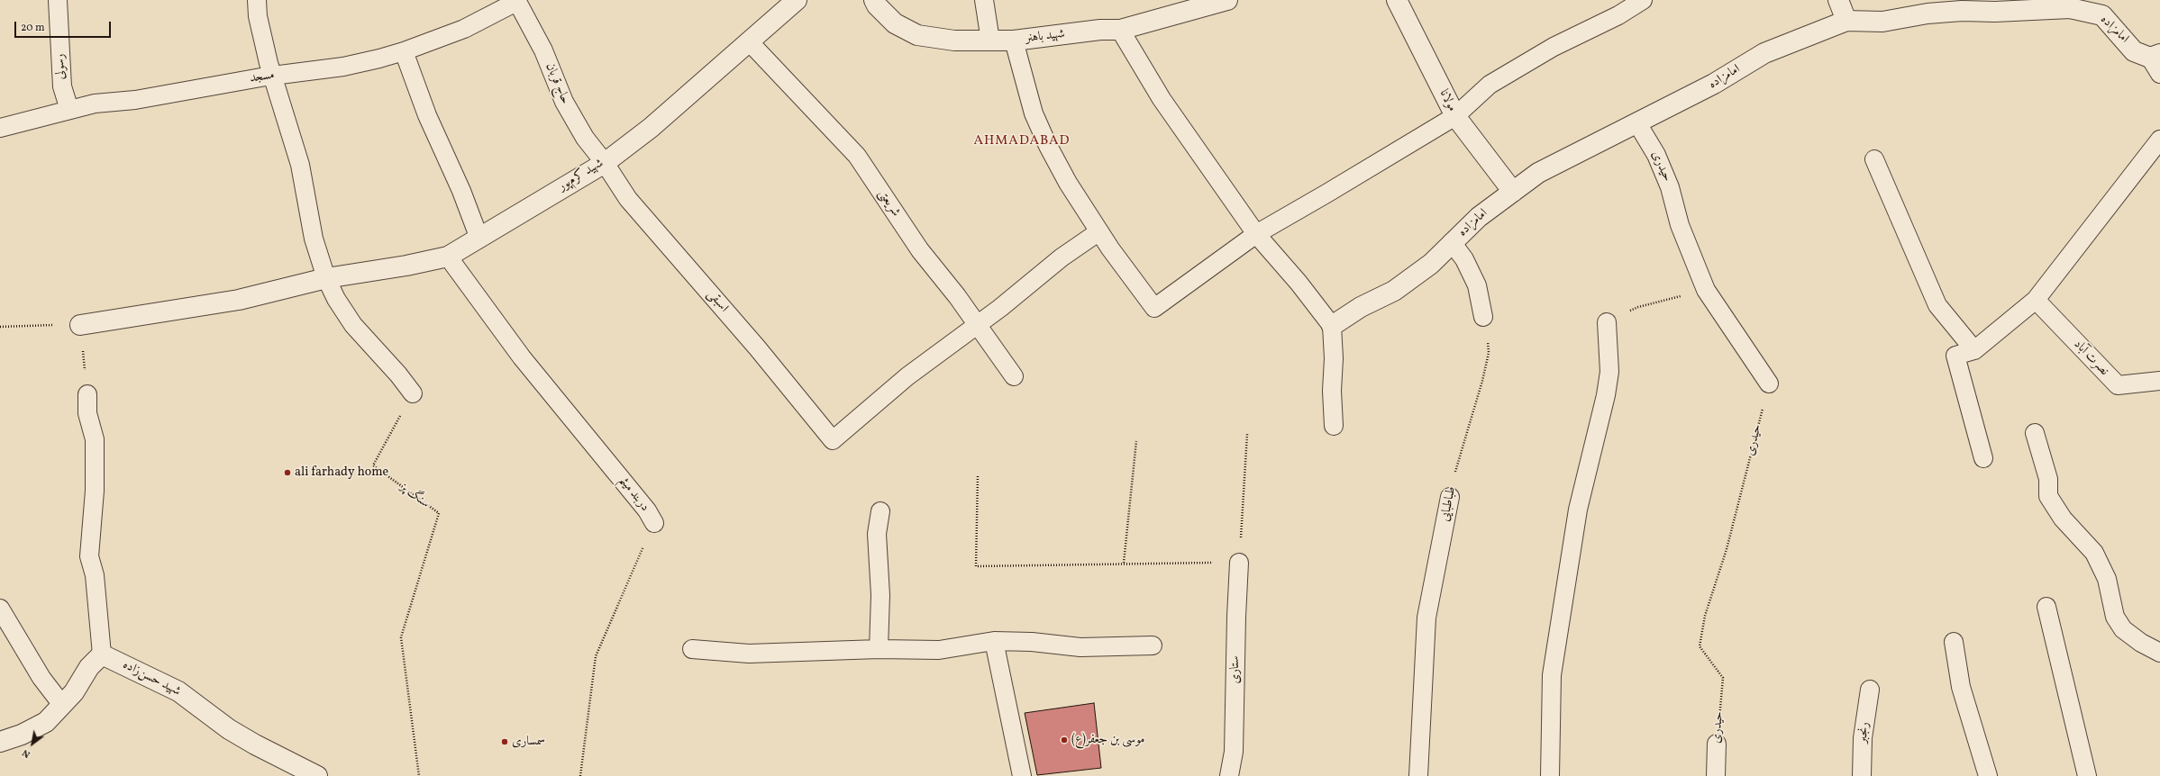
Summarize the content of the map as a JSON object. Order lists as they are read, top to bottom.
{
  "streets": {
    "street": [
      "امامزاده",
      "شهید باهنر",
      "مولانا",
      "شهید کرم‌پور",
      "شهید حسن‌زاده"
    ],
    "lane": [
      "رسولی",
      "مسجد",
      "حاج قربان",
      "حیدری",
      "شریعتی",
      "اسبقی",
      "نصرت آباد",
      "دربند میثم",
      "طباطبایی",
      "ستاری",
      "رنجبر"
    ],
    "path": ["سنگ پز"]
  },
  "crossings": [
    ["امامزاده", "مولانا"],
    ["امامزاده", "حیدری"],
    ["رسولی", "مسجد"],
    ["مسجد", "حاج قربان"],
    ["حاج قربان", "شهید کرم‌پور"],
    ["حاج قربان", "اسبقی"],
    ["شهید کرم‌پور", "شریعتی"],
    ["شهید کرم‌پور", "اسبقی"],
    ["شهید کرم‌پور", "دربند میثم"],
    ["شریعتی", "اسبقی"]
  ],
  "districts": ["AHMADABAD"],
  "places": ["ali farhady home", "موسی بن جعفر(ع)", "سمساری"],
  "scale_bar": "20 m",
  "north": "bottom left"
}
